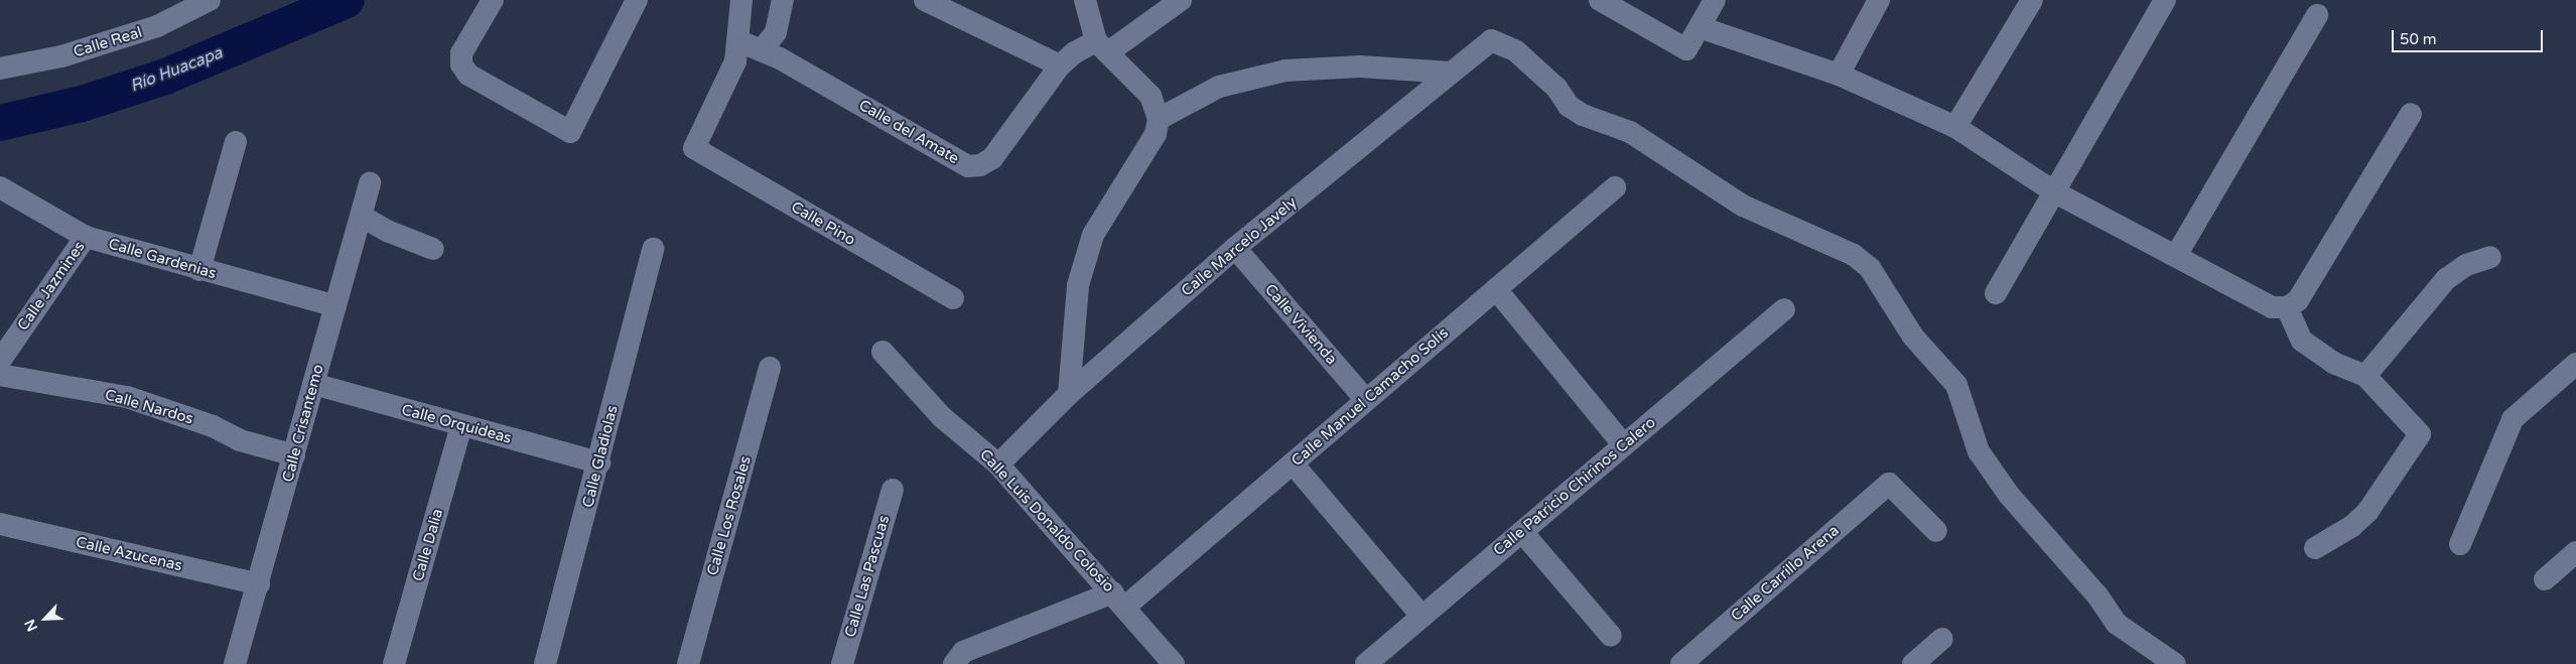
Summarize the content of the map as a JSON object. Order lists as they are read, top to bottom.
{
  "streets": {
    "street": [
      "Calle Real",
      "Calle del Amate",
      "Calle Pino",
      "Calle Marcelo Javely",
      "Calle Gardenias",
      "Calle Jazmines",
      "Calle Vivienda",
      "Calle Manuel Camacho Solís",
      "Calle Nardos",
      "Calle Crisantemo",
      "Calle Orquídeas",
      "Calle Gladiolas",
      "Calle Patricio Chirinos Calero",
      "Calle Los Rosales",
      "Calle Luis Donaldo Colosio",
      "Calle Dalia",
      "Calle Azucenas",
      "Calle Carrillo Arena",
      "Calle Las Pascuas"
    ]
  },
  "crossings": [
    ["Calle del Amate", "Calle Pino"],
    ["Calle Marcelo Javely", "Calle Vivienda"],
    ["Calle Marcelo Javely", "Calle Luis Donaldo Colosio"],
    ["Calle Gardenias", "Calle Jazmines"],
    ["Calle Gardenias", "Calle Crisantemo"],
    ["Calle Vivienda", "Calle Manuel Camacho Solís"],
    ["Calle Manuel Camacho Solís", "Calle Luis Donaldo Colosio"],
    ["Calle Nardos", "Calle Crisantemo"],
    ["Calle Crisantemo", "Calle Orquídeas"],
    ["Calle Crisantemo", "Calle Azucenas"],
    ["Calle Orquídeas", "Calle Gladiolas"],
    ["Calle Orquídeas", "Calle Dalia"]
  ],
  "water": ["Río Huacapa"],
  "scale_bar": "50 m",
  "north": "bottom left"
}
